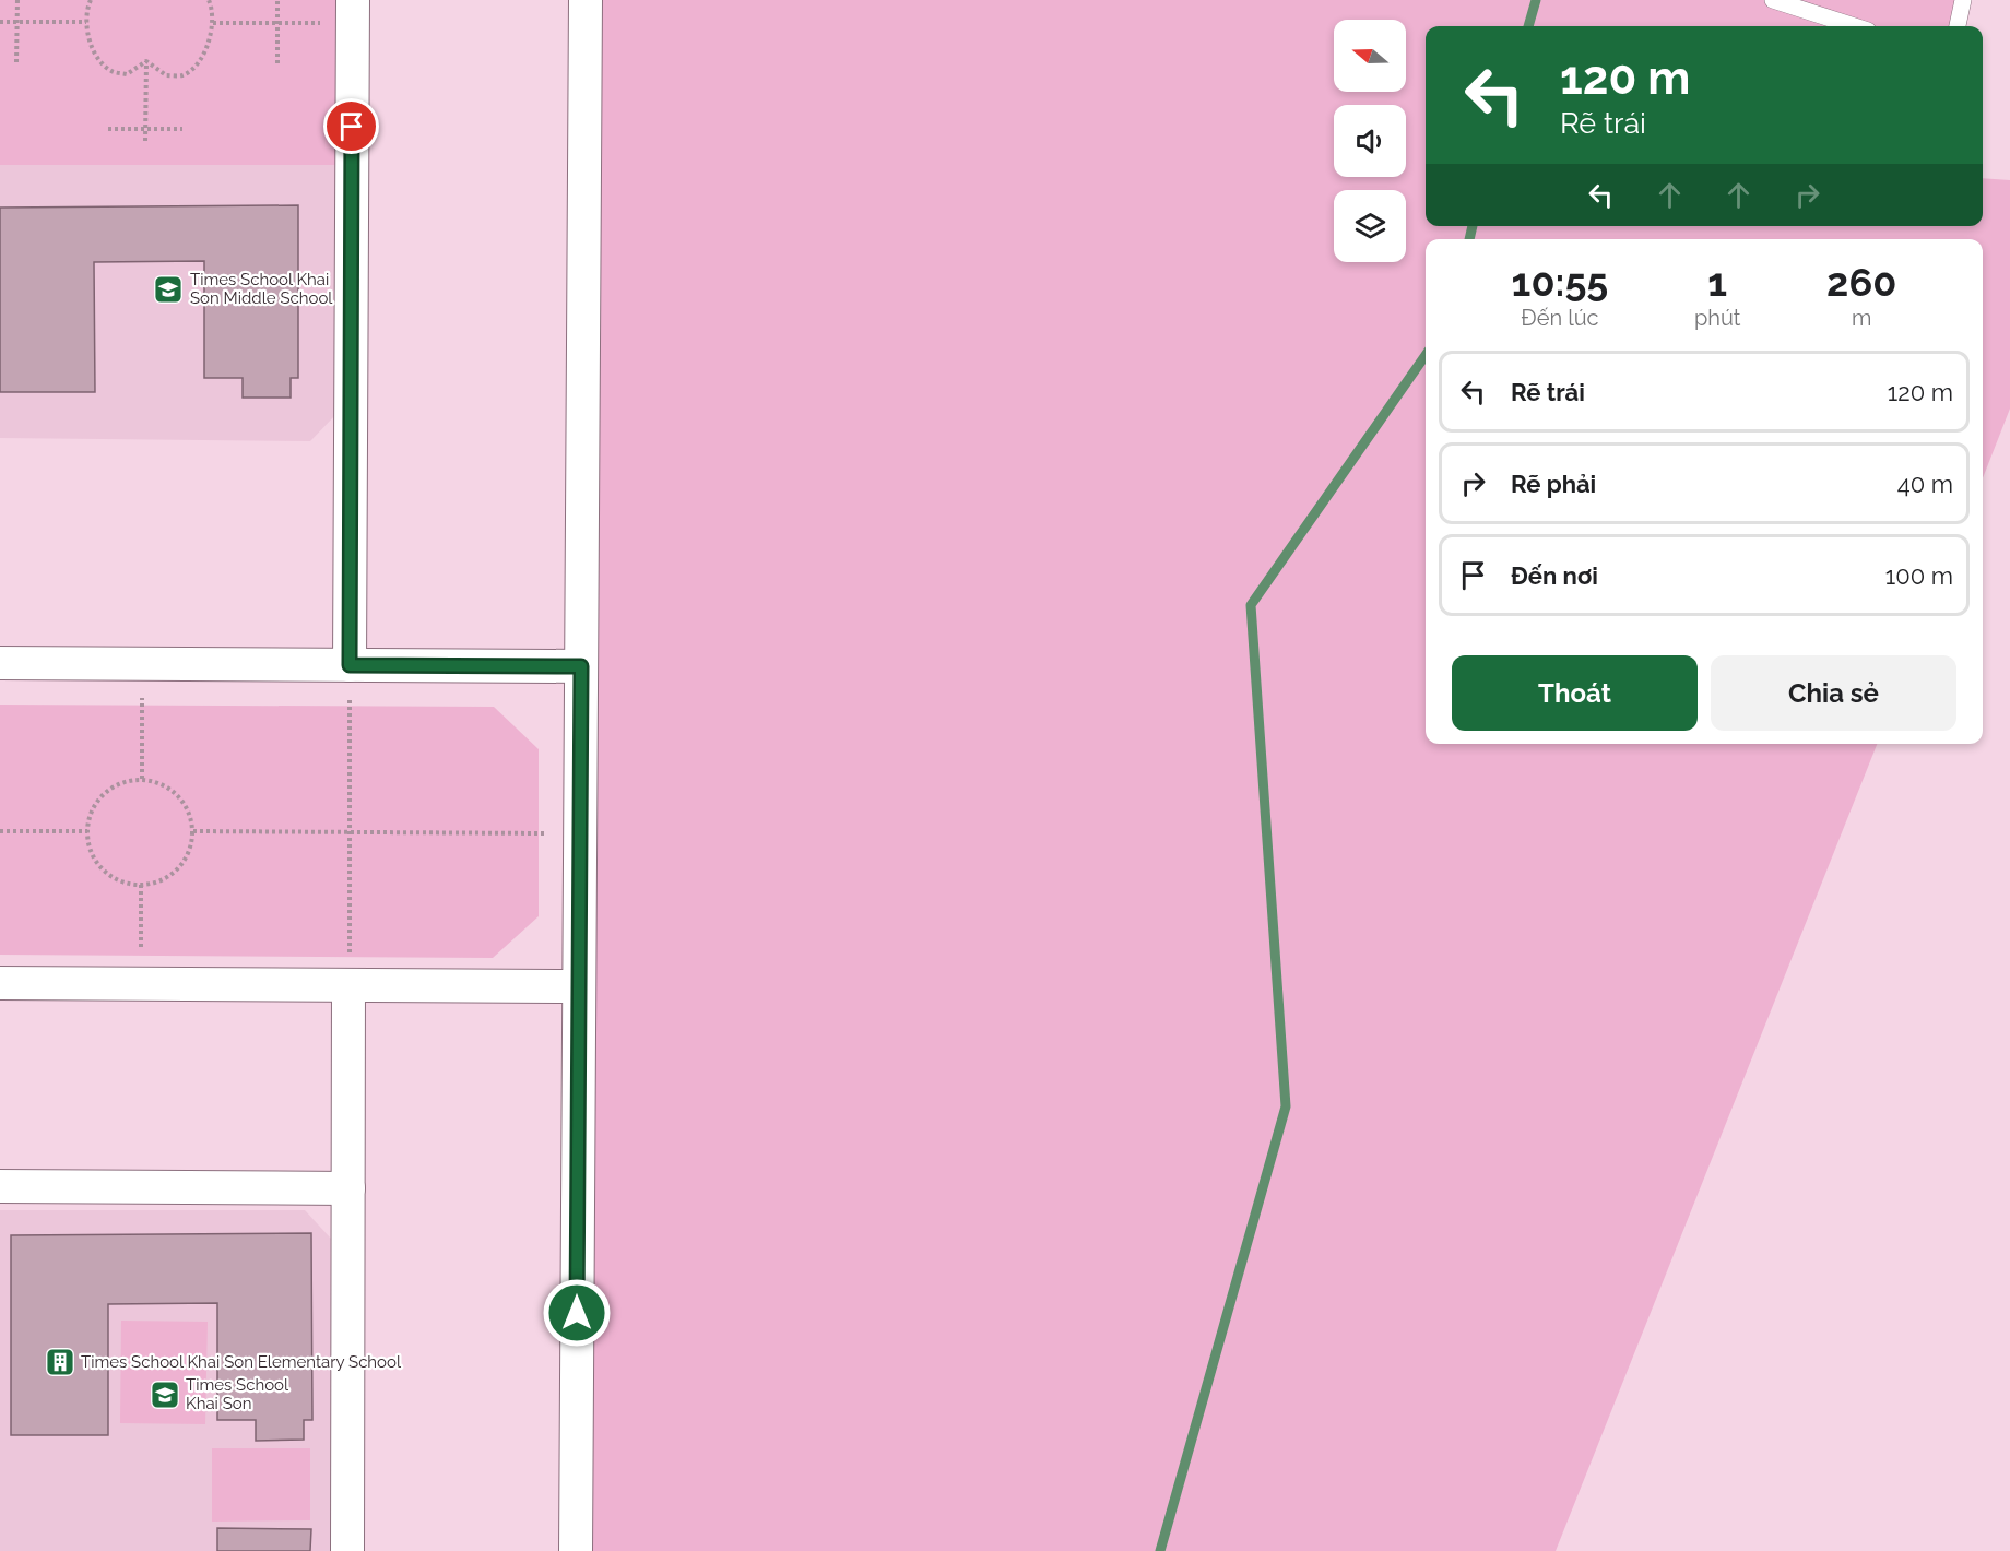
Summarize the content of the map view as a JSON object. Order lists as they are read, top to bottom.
{
  "places": {
    "school or university": ["Times School Khai Son Middle School", "Times School Khai Son"],
    "building": ["Times School Khai Son Elementary School"]
  },
  "north": "left",
  "page": {
    "turn": ["120 m", "Rẽ trái"],
    "eta": [
      "10:55",
      "Đến lúc",
      "1",
      "phút",
      "260",
      "m"
    ],
    "list": [
      {
        "name": "Rẽ trái",
        "value": "120 m"
      },
      {
        "name": "Rẽ phải",
        "value": "40 m"
      },
      {
        "name": "Đến nơi",
        "value": "100 m"
      }
    ],
    "buttons": ["Thoát", "Chia sẻ"]
  }
}
